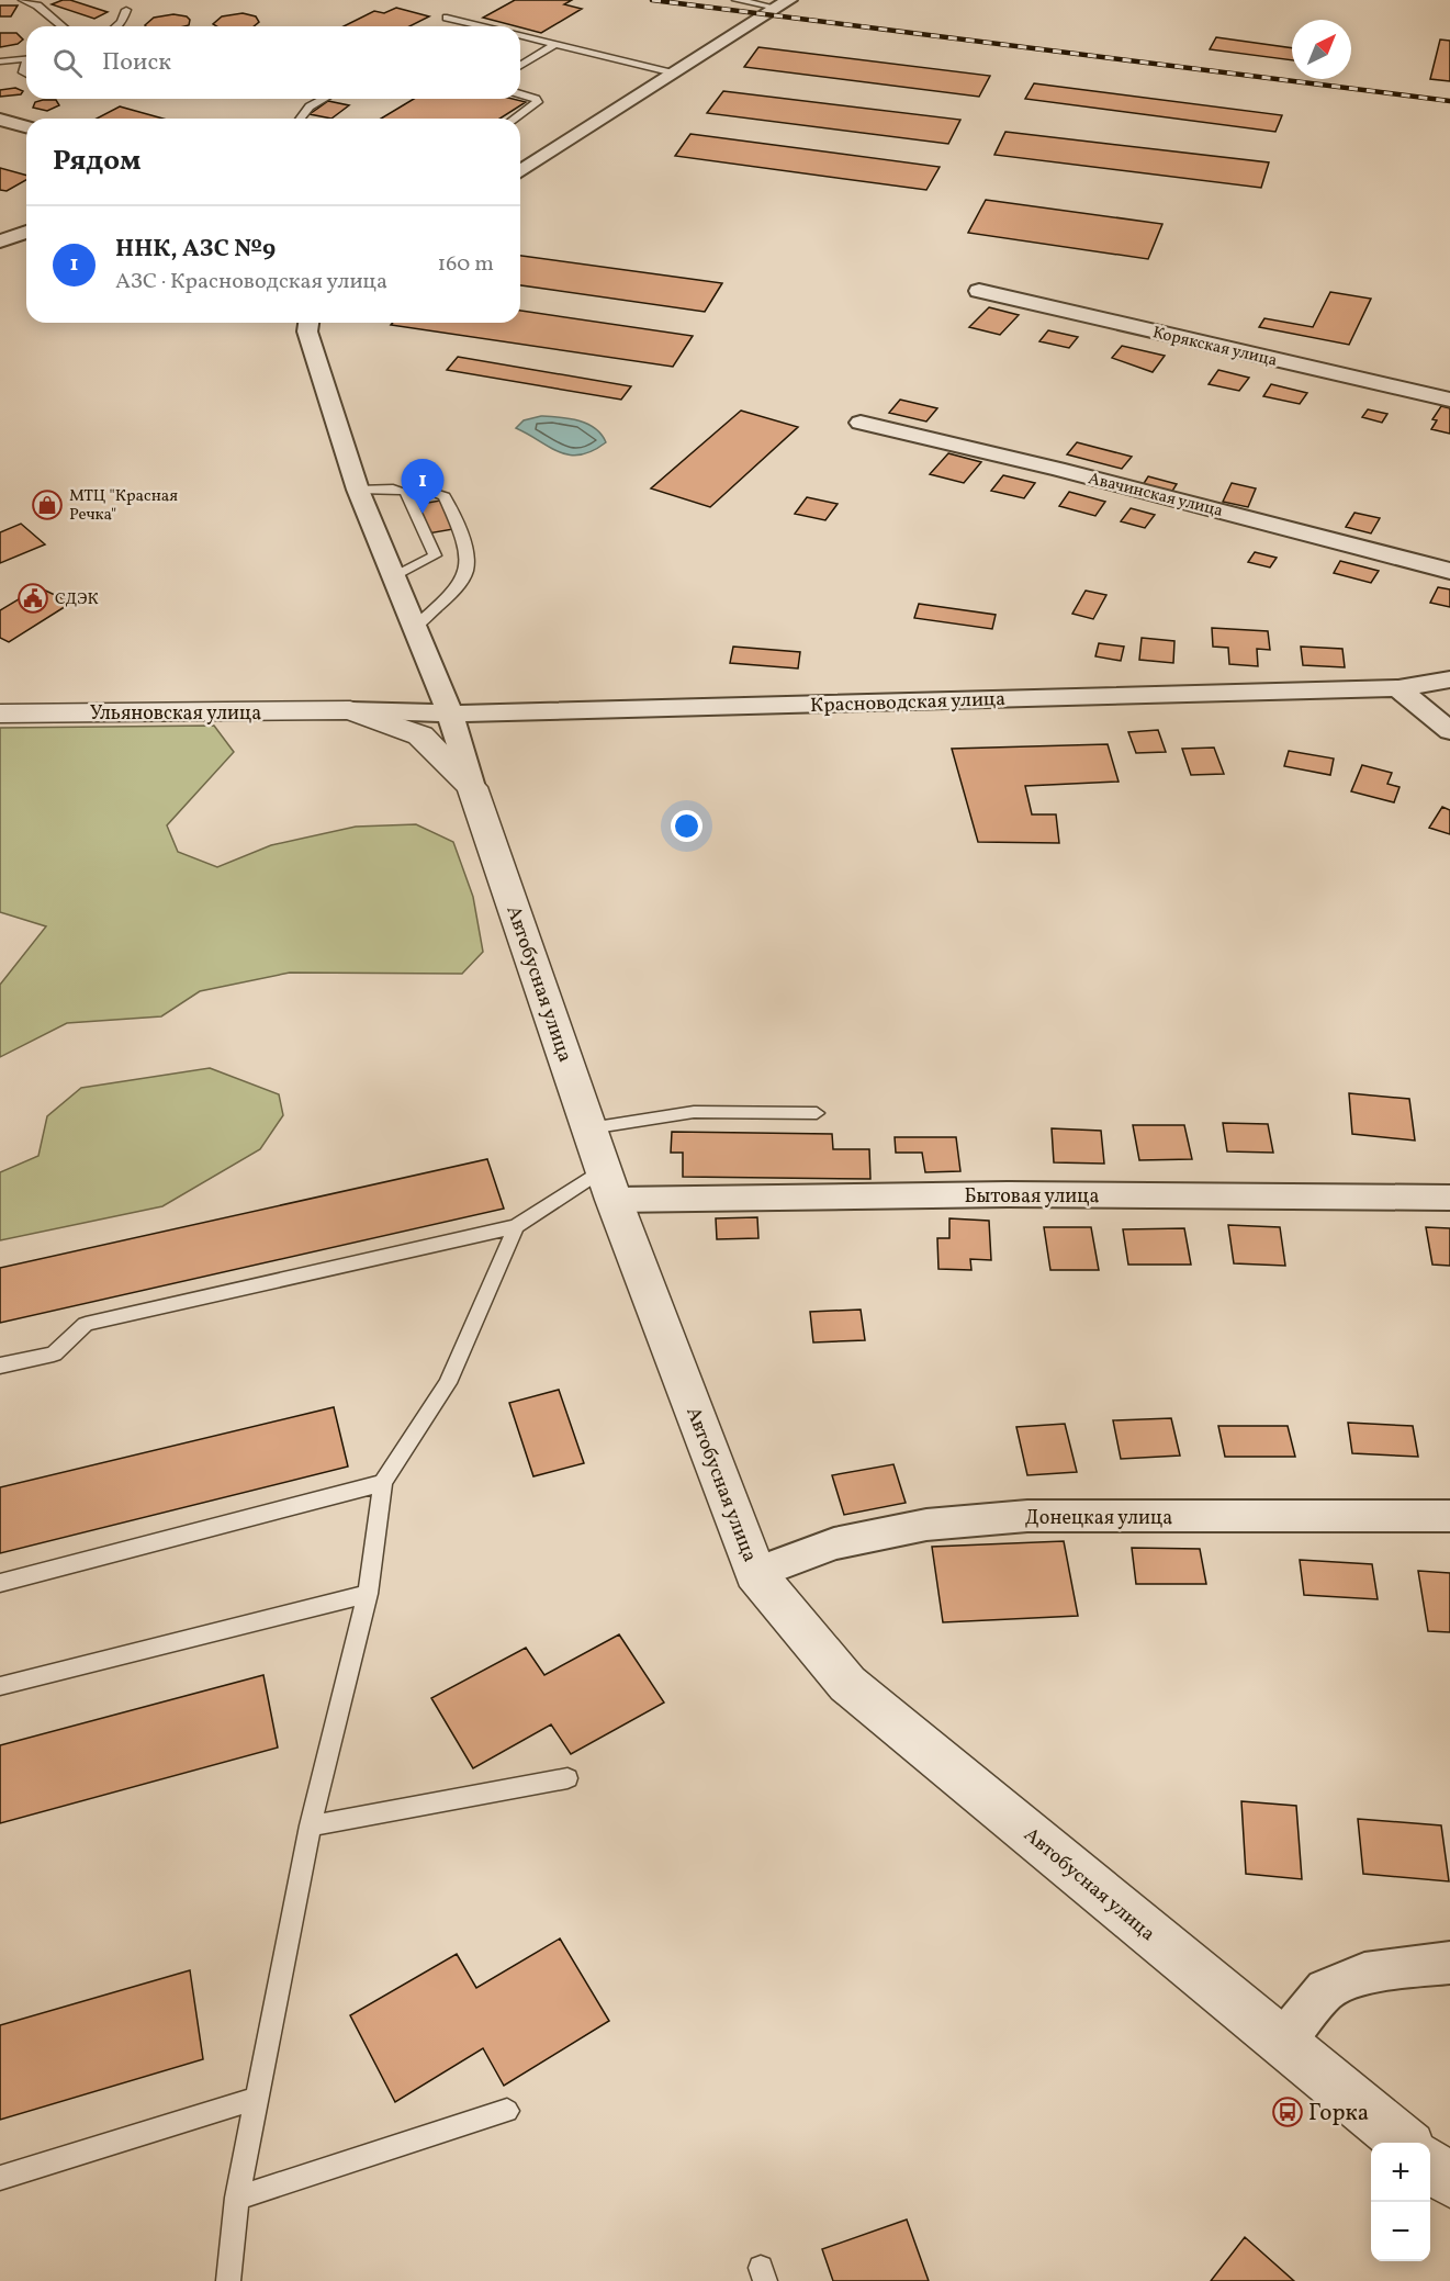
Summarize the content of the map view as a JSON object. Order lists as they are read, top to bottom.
{
  "streets": {
    "street": [
      "Корякская улица",
      "Авачинская улица",
      "Красноводская улица",
      "Ульяновская улица",
      "Автобусная улица",
      "Бытовая улица",
      "Донецкая улица"
    ]
  },
  "crossings": [
    ["Красноводская улица", "Ульяновская улица"],
    ["Красноводская улица", "Автобусная улица"],
    ["Ульяновская улица", "Автобусная улица"],
    ["Автобусная улица", "Бытовая улица"],
    ["Автобусная улица", "Донецкая улица"]
  ],
  "places": {
    "shop": ["МТЦ \"Красная Речка\""],
    "public building": ["СДЭК"],
    "bus stop": ["Горка"]
  },
  "north": "top right",
  "page": {
    "search": "Поиск",
    "heading": "Рядом",
    "list": [
      {
        "mark": "1",
        "name": "ННК, АЗС №9",
        "note": "АЗС · Красноводская улица",
        "value": "160 m"
      }
    ],
    "pins": "1",
    "map_buttons": ["+", "−"]
  }
}
